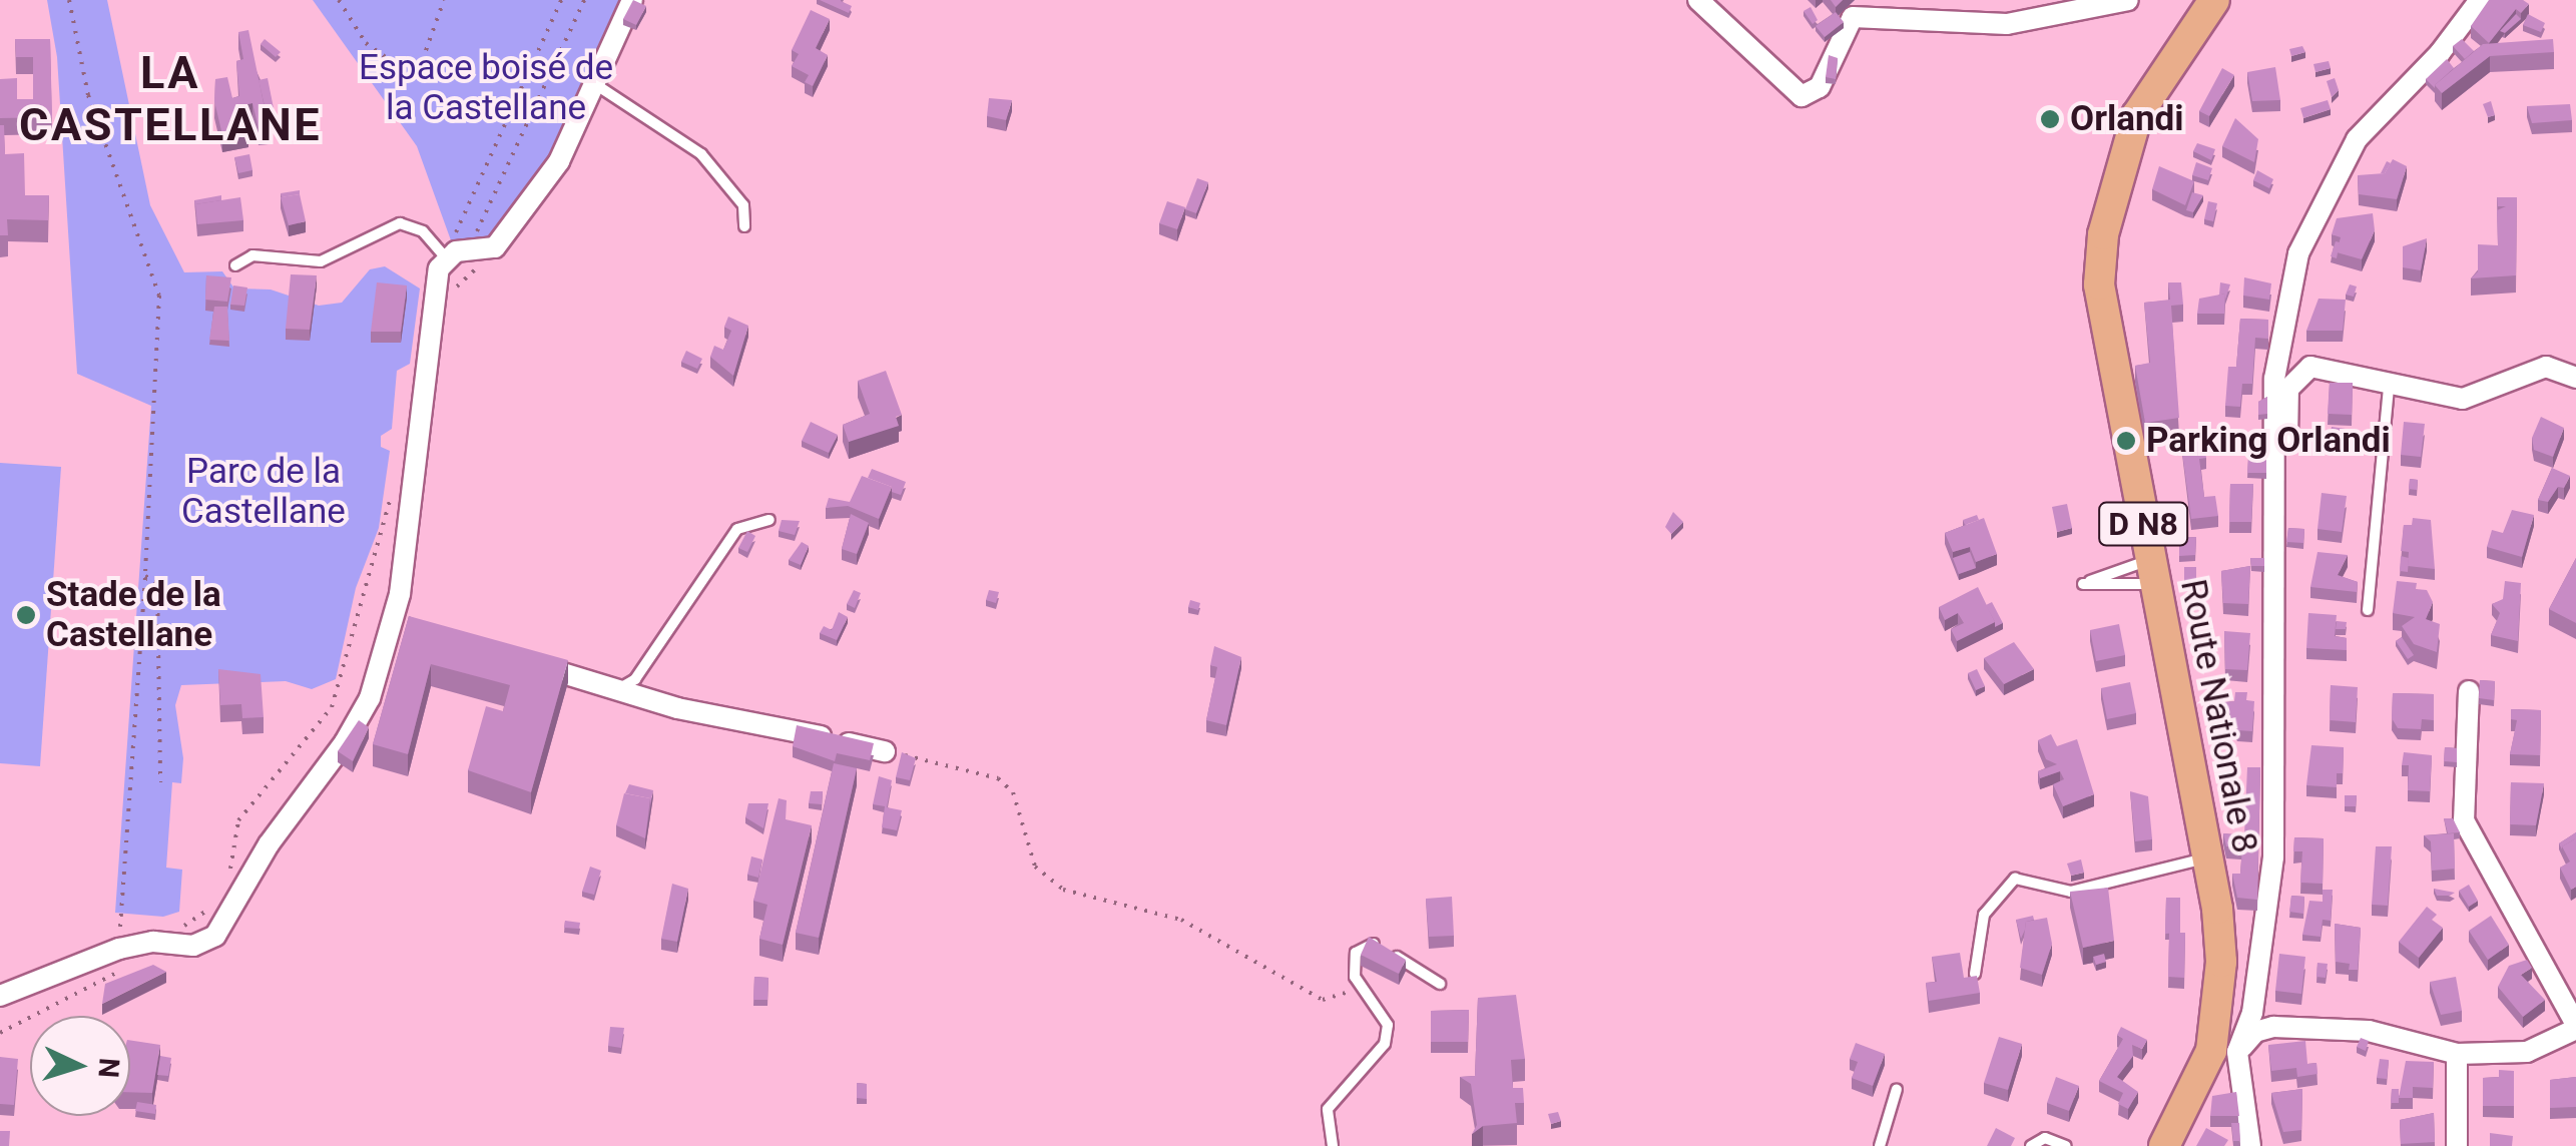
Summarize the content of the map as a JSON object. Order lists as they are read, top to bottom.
{
  "streets": {
    "main road": ["D N8", "Route Nationale 8"]
  },
  "districts": ["LA CASTELLANE"],
  "parks": ["Espace boisé de la Castellane", "Parc de la Castellane"],
  "places": ["Orlandi", "Parking Orlandi", "Stade de la Castellane"],
  "north": "right"
}
